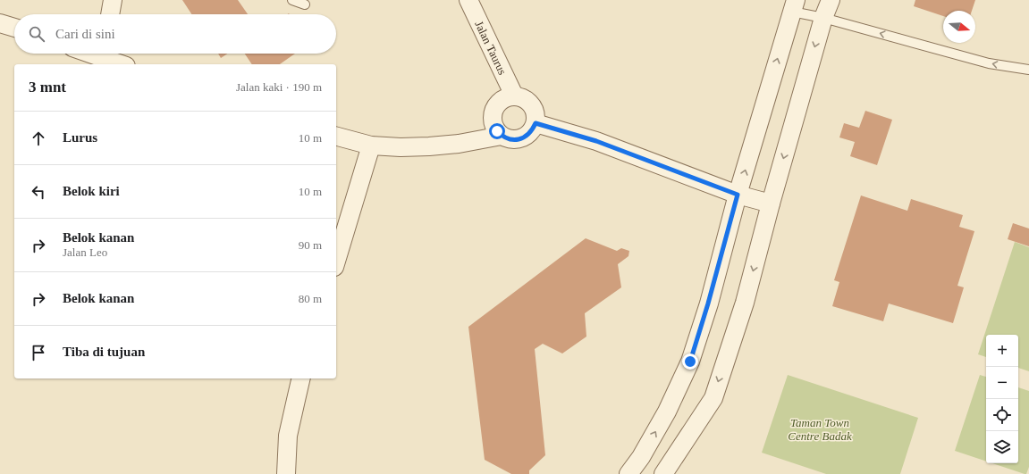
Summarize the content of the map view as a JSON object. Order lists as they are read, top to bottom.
{
  "streets": {
    "street": ["Jalan Taurus"]
  },
  "parks": ["Taman Town Centre Badak"],
  "north": "right",
  "page": {
    "search": "Cari di sini",
    "heading": ["3 mnt", "Jalan kaki · 190 m"],
    "list": [
      ["Lurus", "10 m"],
      ["Belok kiri", "10 m"],
      ["Belok kanan", "Jalan Leo", "90 m"],
      ["Belok kanan", "80 m"],
      "Tiba di tujuan"
    ],
    "map_buttons": ["+", "−"]
  }
}
